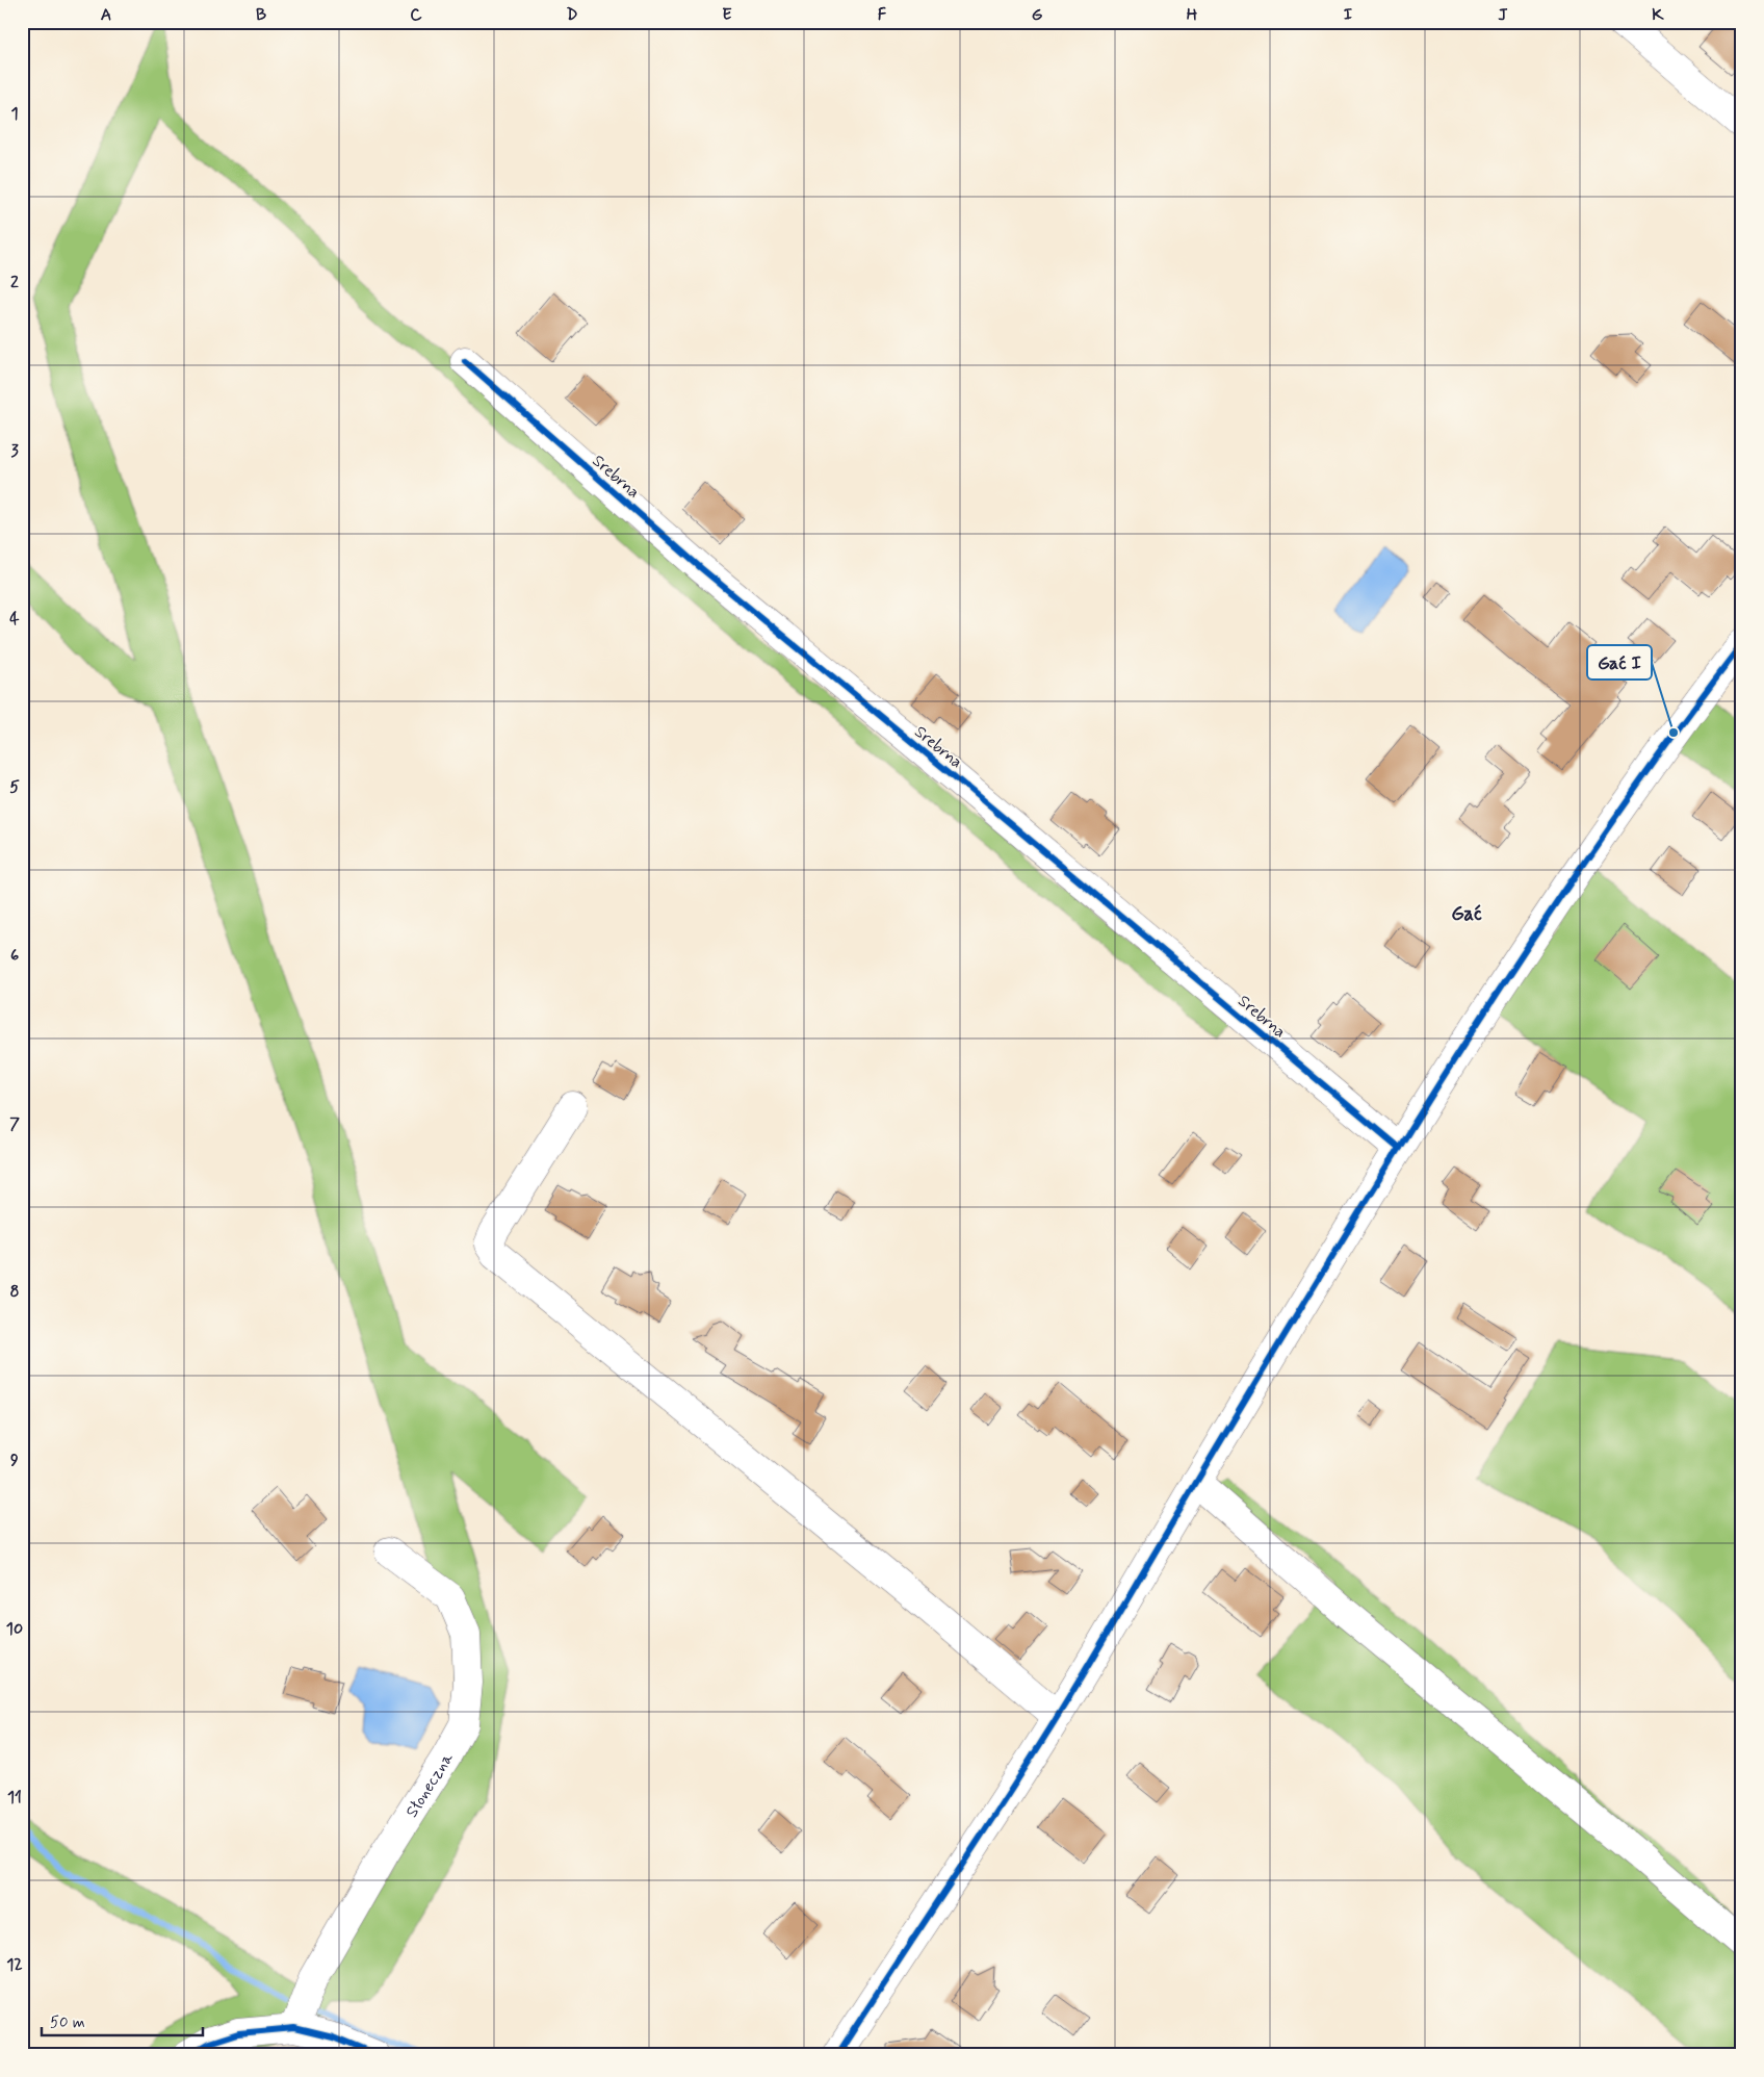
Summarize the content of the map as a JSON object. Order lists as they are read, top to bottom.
{
  "streets": {
    "street": ["Srebrna", "Słoneczna"]
  },
  "districts": ["Gać"],
  "places": ["Gać I"],
  "scale_bar": "50 m",
  "grid": {
    "columns": [
      "A",
      "B",
      "C",
      "D",
      "E",
      "F",
      "G",
      "H",
      "I",
      "J",
      "K"
    ],
    "rows": [
      "1",
      "2",
      "3",
      "4",
      "5",
      "6",
      "7",
      "8",
      "9",
      "10",
      "11",
      "12"
    ]
  }
}
